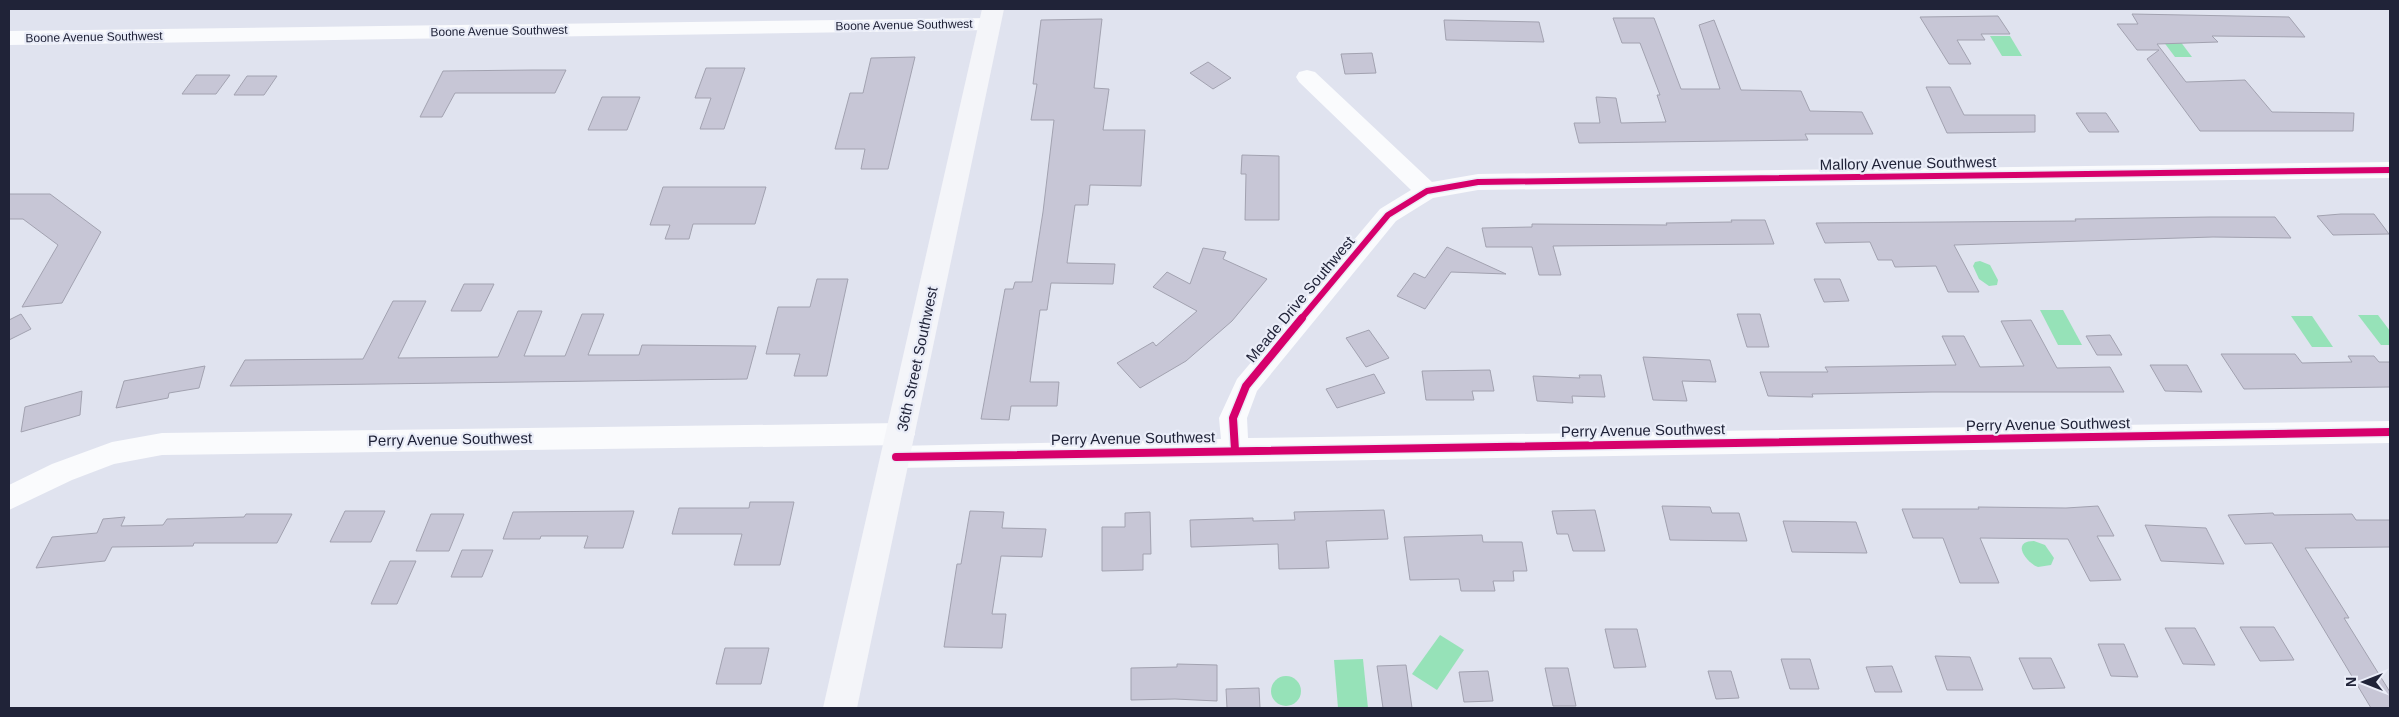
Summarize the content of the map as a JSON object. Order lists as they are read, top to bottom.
{
  "streets": {
    "street": [
      "Boone Avenue Southwest",
      "Mallory Avenue Southwest",
      "Meade Drive Southwest",
      "36th Street Southwest",
      "Perry Avenue Southwest"
    ]
  },
  "crossings": [
    ["Boone Avenue Southwest", "36th Street Southwest"],
    ["Mallory Avenue Southwest", "Meade Drive Southwest"],
    ["Meade Drive Southwest", "Perry Avenue Southwest"],
    ["36th Street Southwest", "Perry Avenue Southwest"]
  ],
  "north": "left"
}
